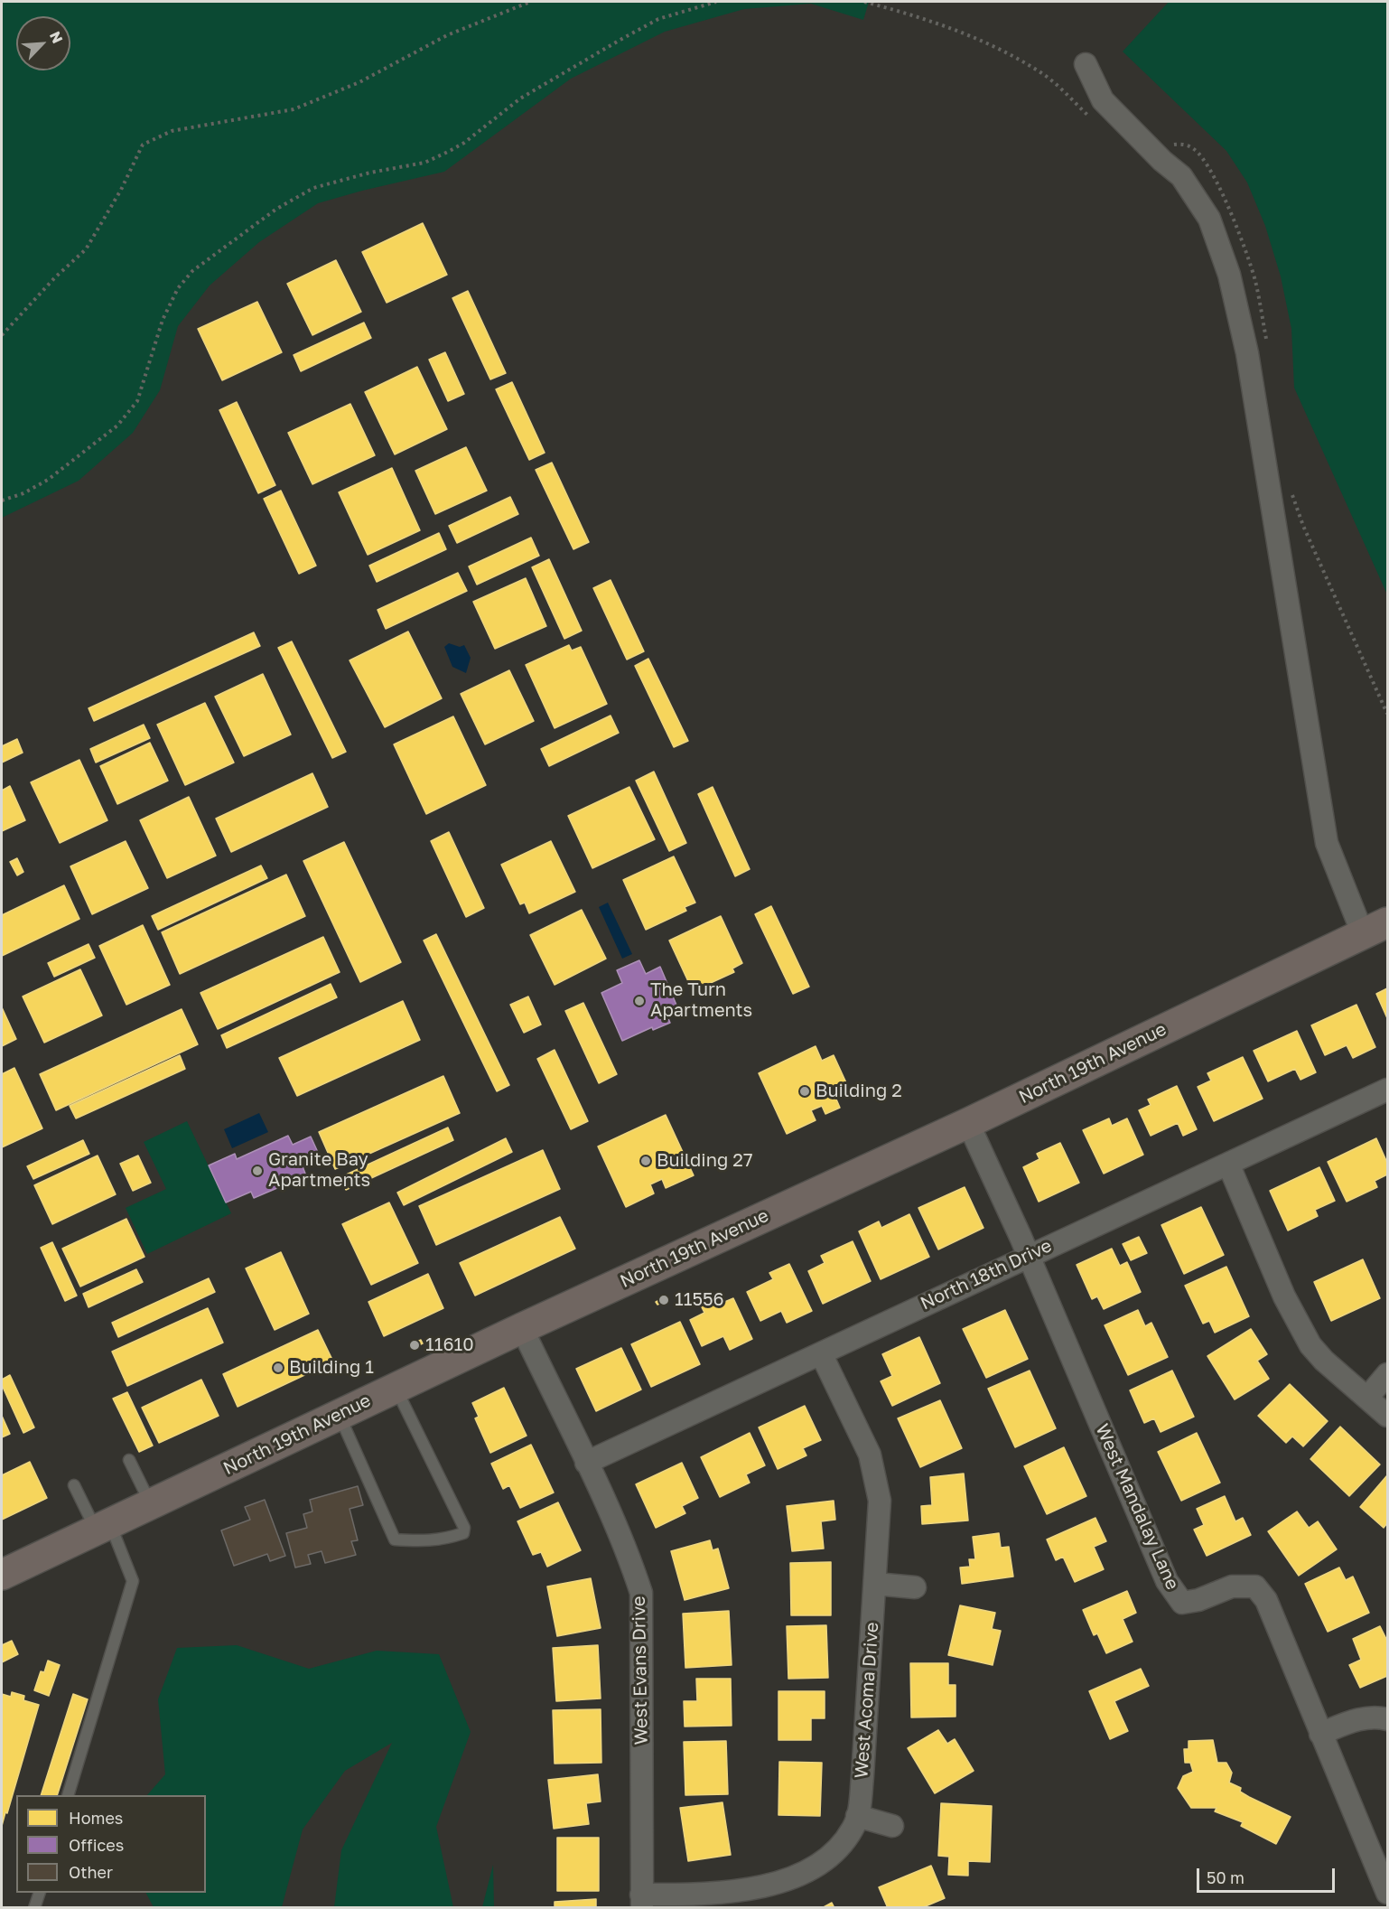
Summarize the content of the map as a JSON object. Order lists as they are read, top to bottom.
{
  "streets": {
    "main road": ["North 19th Avenue"],
    "street": [
      "North 18th Drive",
      "West Mandalay Lane",
      "West Evans Drive",
      "West Acoma Drive"
    ]
  },
  "crossings": [
    ["North 19th Avenue", "West Mandalay Lane"],
    ["North 19th Avenue", "West Evans Drive"],
    ["North 18th Drive", "West Mandalay Lane"],
    ["North 18th Drive", "West Evans Drive"],
    ["North 18th Drive", "West Acoma Drive"],
    ["West Evans Drive", "West Acoma Drive"]
  ],
  "places": [
    "The Turn Apartments",
    "Building 2",
    "Building 27",
    "Granite Bay Apartments",
    "11556",
    "11610",
    "Building 1"
  ],
  "legend": ["Homes", "Offices", "Other"],
  "scale_bar": "50 m",
  "north": "top right"
}
